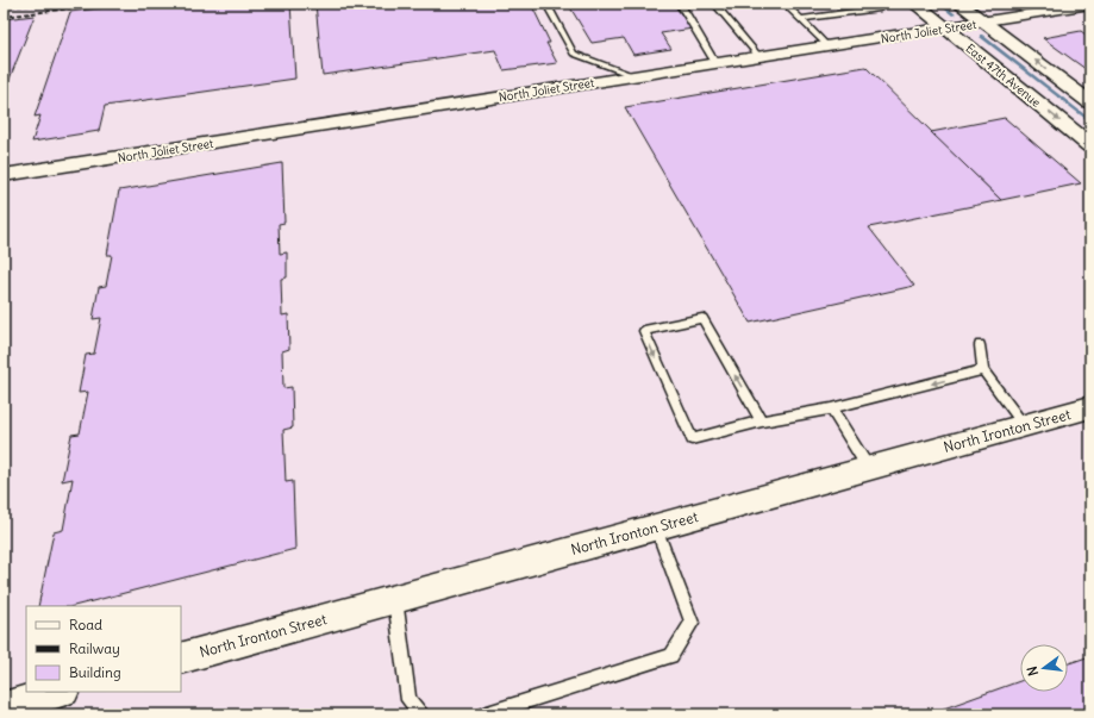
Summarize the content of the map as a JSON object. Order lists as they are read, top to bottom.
{
  "streets": {
    "main road": ["East 47th Avenue"],
    "street": ["North Joliet Street", "North Ironton Street"]
  },
  "crossings": [
    ["North Joliet Street", "East 47th Avenue"]
  ],
  "legend": ["Road", "Railway", "Building"],
  "north": "left"
}
